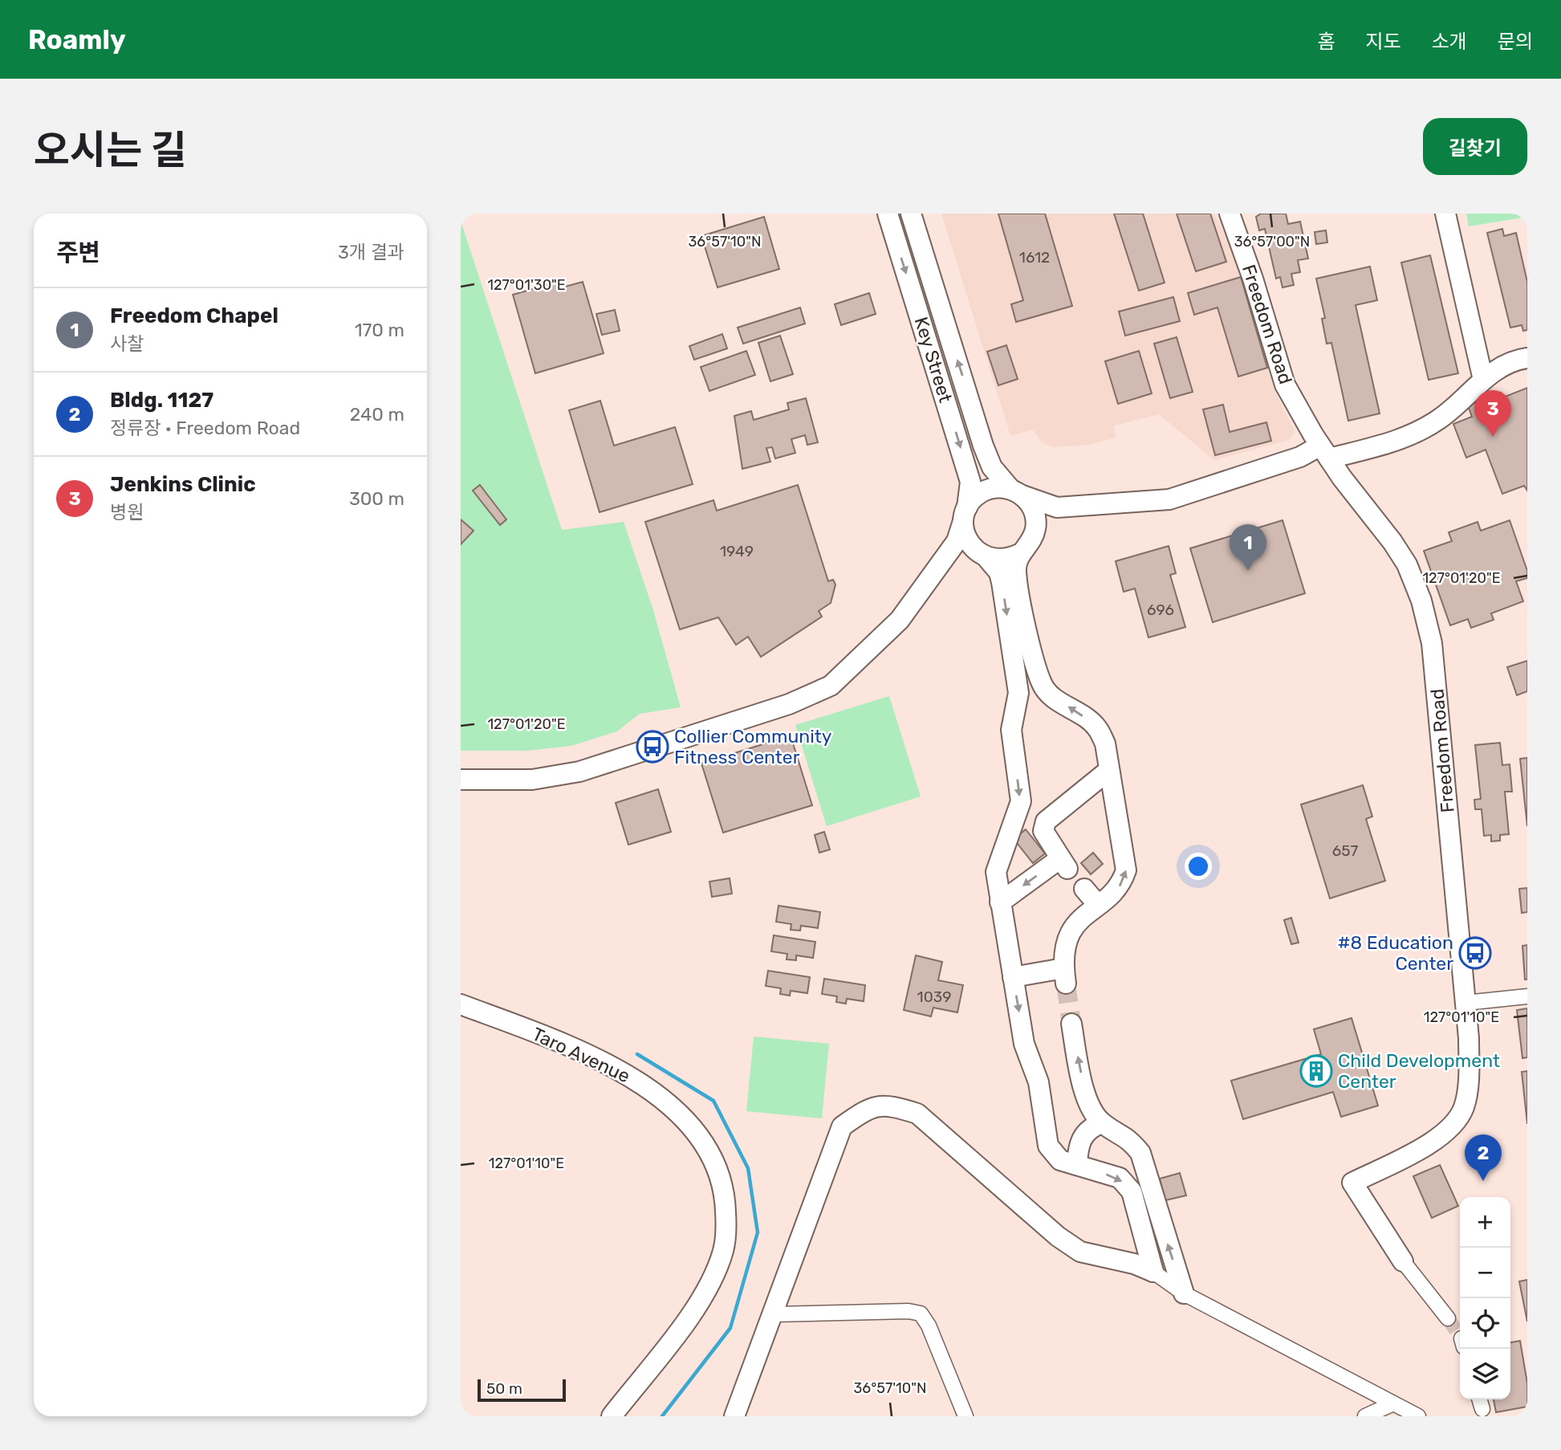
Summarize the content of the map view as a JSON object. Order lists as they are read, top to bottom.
{
  "streets": {
    "street": ["Freedom Road", "Key Street", "Taro Avenue"]
  },
  "places": {
    "bus stop": ["Collier Community Fitness Center", "#8 Education Center"],
    "building": ["Child Development Center"]
  },
  "house_numbers": [
    "1612",
    "1949",
    "696",
    "657",
    "1039"
  ],
  "scale_bar": "50 m",
  "page": {
    "header": "Roamly",
    "nav": [
      "홈",
      "지도",
      "소개",
      "문의"
    ],
    "title": "오시는 길",
    "buttons": "길찾기",
    "heading": ["주변", "3개 결과"],
    "list": [
      {
        "mark": "1",
        "name": "Freedom Chapel",
        "note": "사찰",
        "value": "170 m"
      },
      {
        "mark": "2",
        "name": "Bldg. 1127",
        "note": "정류장 · Freedom Road",
        "value": "240 m"
      },
      {
        "mark": "3",
        "name": "Jenkins Clinic",
        "note": "병원",
        "value": "300 m"
      }
    ],
    "pins": ["3", "1", "2"],
    "map_buttons": ["+", "−"],
    "scale": "50 m"
  },
  "coordinates": [
    "36°57'10\"N",
    "36°57'00\"N",
    "127°01'30\"E",
    "127°01'20\"E",
    "127°01'10\"E"
  ]
}
